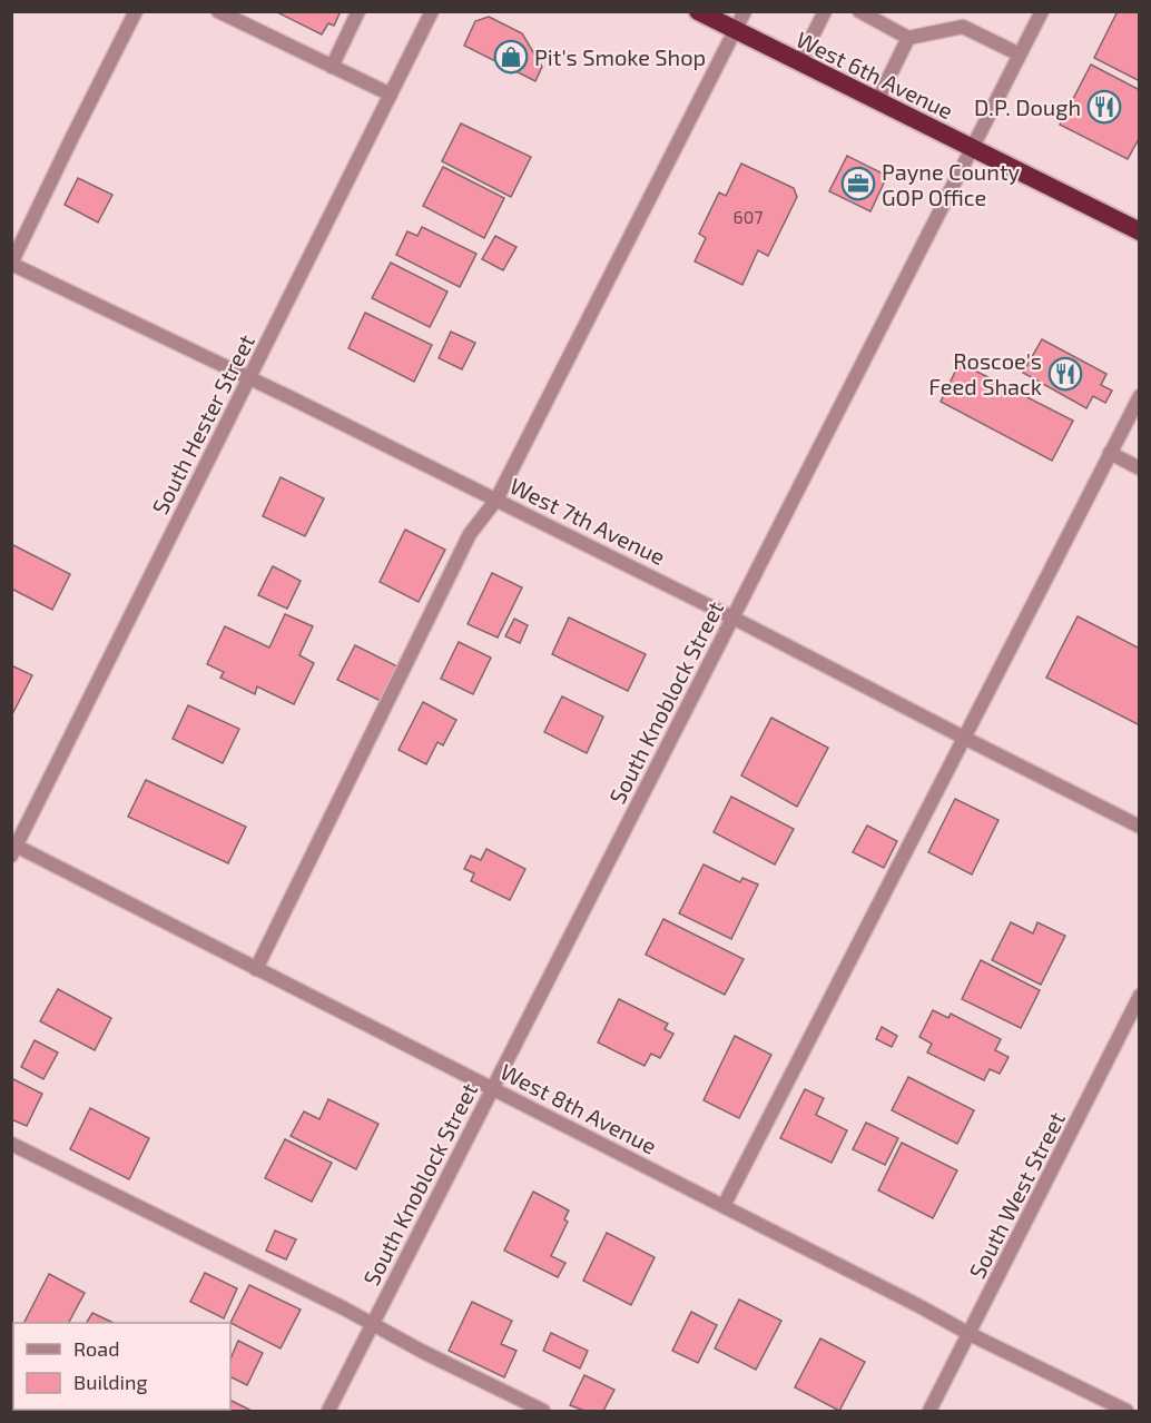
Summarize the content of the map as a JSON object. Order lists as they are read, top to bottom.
{
  "streets": {
    "highway": ["West 6th Avenue"],
    "street": [
      "South Hester Street",
      "West 7th Avenue",
      "South Knoblock Street",
      "West 8th Avenue",
      "South West Street"
    ]
  },
  "crossings": [
    ["West 6th Avenue", "South Knoblock Street"],
    ["South Hester Street", "West 7th Avenue"],
    ["South Hester Street", "West 8th Avenue"],
    ["West 7th Avenue", "South Knoblock Street"],
    ["South Knoblock Street", "West 8th Avenue"],
    ["West 8th Avenue", "South West Street"]
  ],
  "places": {
    "shop": ["Pit's Smoke Shop"],
    "restaurant": ["D.P. Dough", "Roscoe's Feed Shack"],
    "office": ["Payne County GOP Office"]
  },
  "house_numbers": ["607"],
  "legend": ["Road", "Building"]
}
